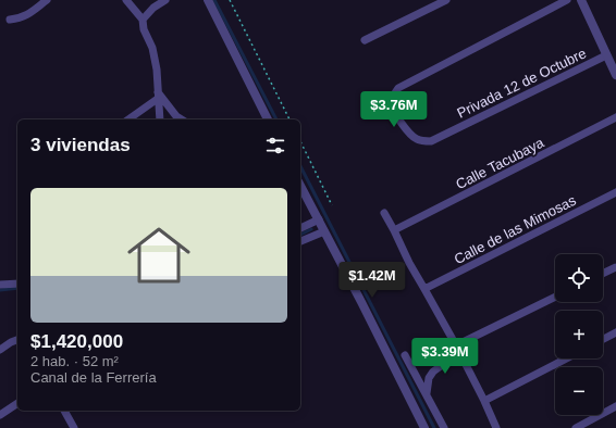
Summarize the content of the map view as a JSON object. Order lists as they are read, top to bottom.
{
  "streets": {
    "street": ["Privada 12 de Octubre", "Calle Tacubaya", "Calle de las Mimosas"]
  },
  "page": {
    "price": ["$3.76M", "$1.42M", "$3.39M"],
    "heading": "3 viviendas",
    "list": [
      {
        "name": "$1,420,000",
        "note": "2 hab. · 52 m² · Canal de la Ferrería"
      }
    ],
    "map_buttons": ["+", "−"]
  }
}
